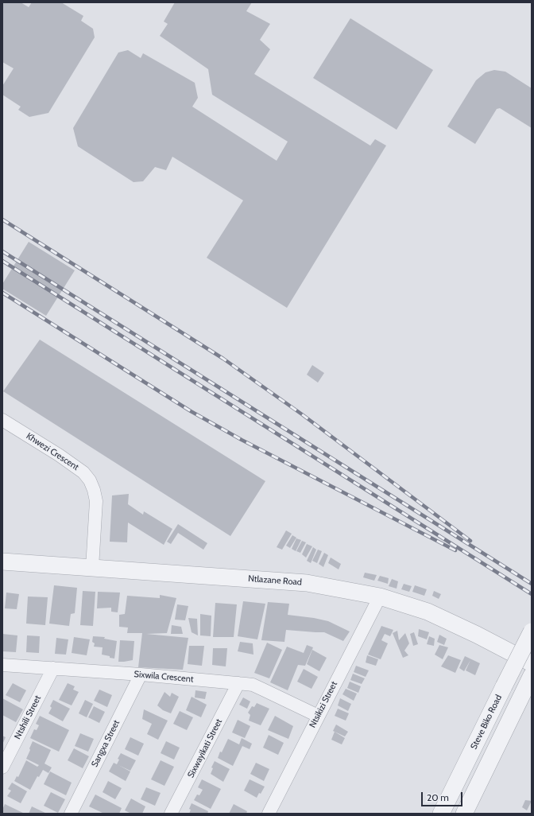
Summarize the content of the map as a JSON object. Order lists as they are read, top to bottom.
{
  "streets": {
    "street": [
      "Khwezi Crescent",
      "Ntlazane Road",
      "Sixwila Crescent",
      "Ntsikizi Street",
      "Ntshili Street",
      "Steve Biko Road",
      "Sangxa Street",
      "Sixwayikati Street"
    ]
  },
  "crossings": [
    ["Khwezi Crescent", "Ntlazane Road"],
    ["Ntlazane Road", "Ntsikizi Street"],
    ["Sixwila Crescent", "Ntsikizi Street"],
    ["Sixwila Crescent", "Ntshili Street"],
    ["Sixwila Crescent", "Sangxa Street"],
    ["Sixwila Crescent", "Sixwayikati Street"]
  ],
  "scale_bar": "20 m"
}
